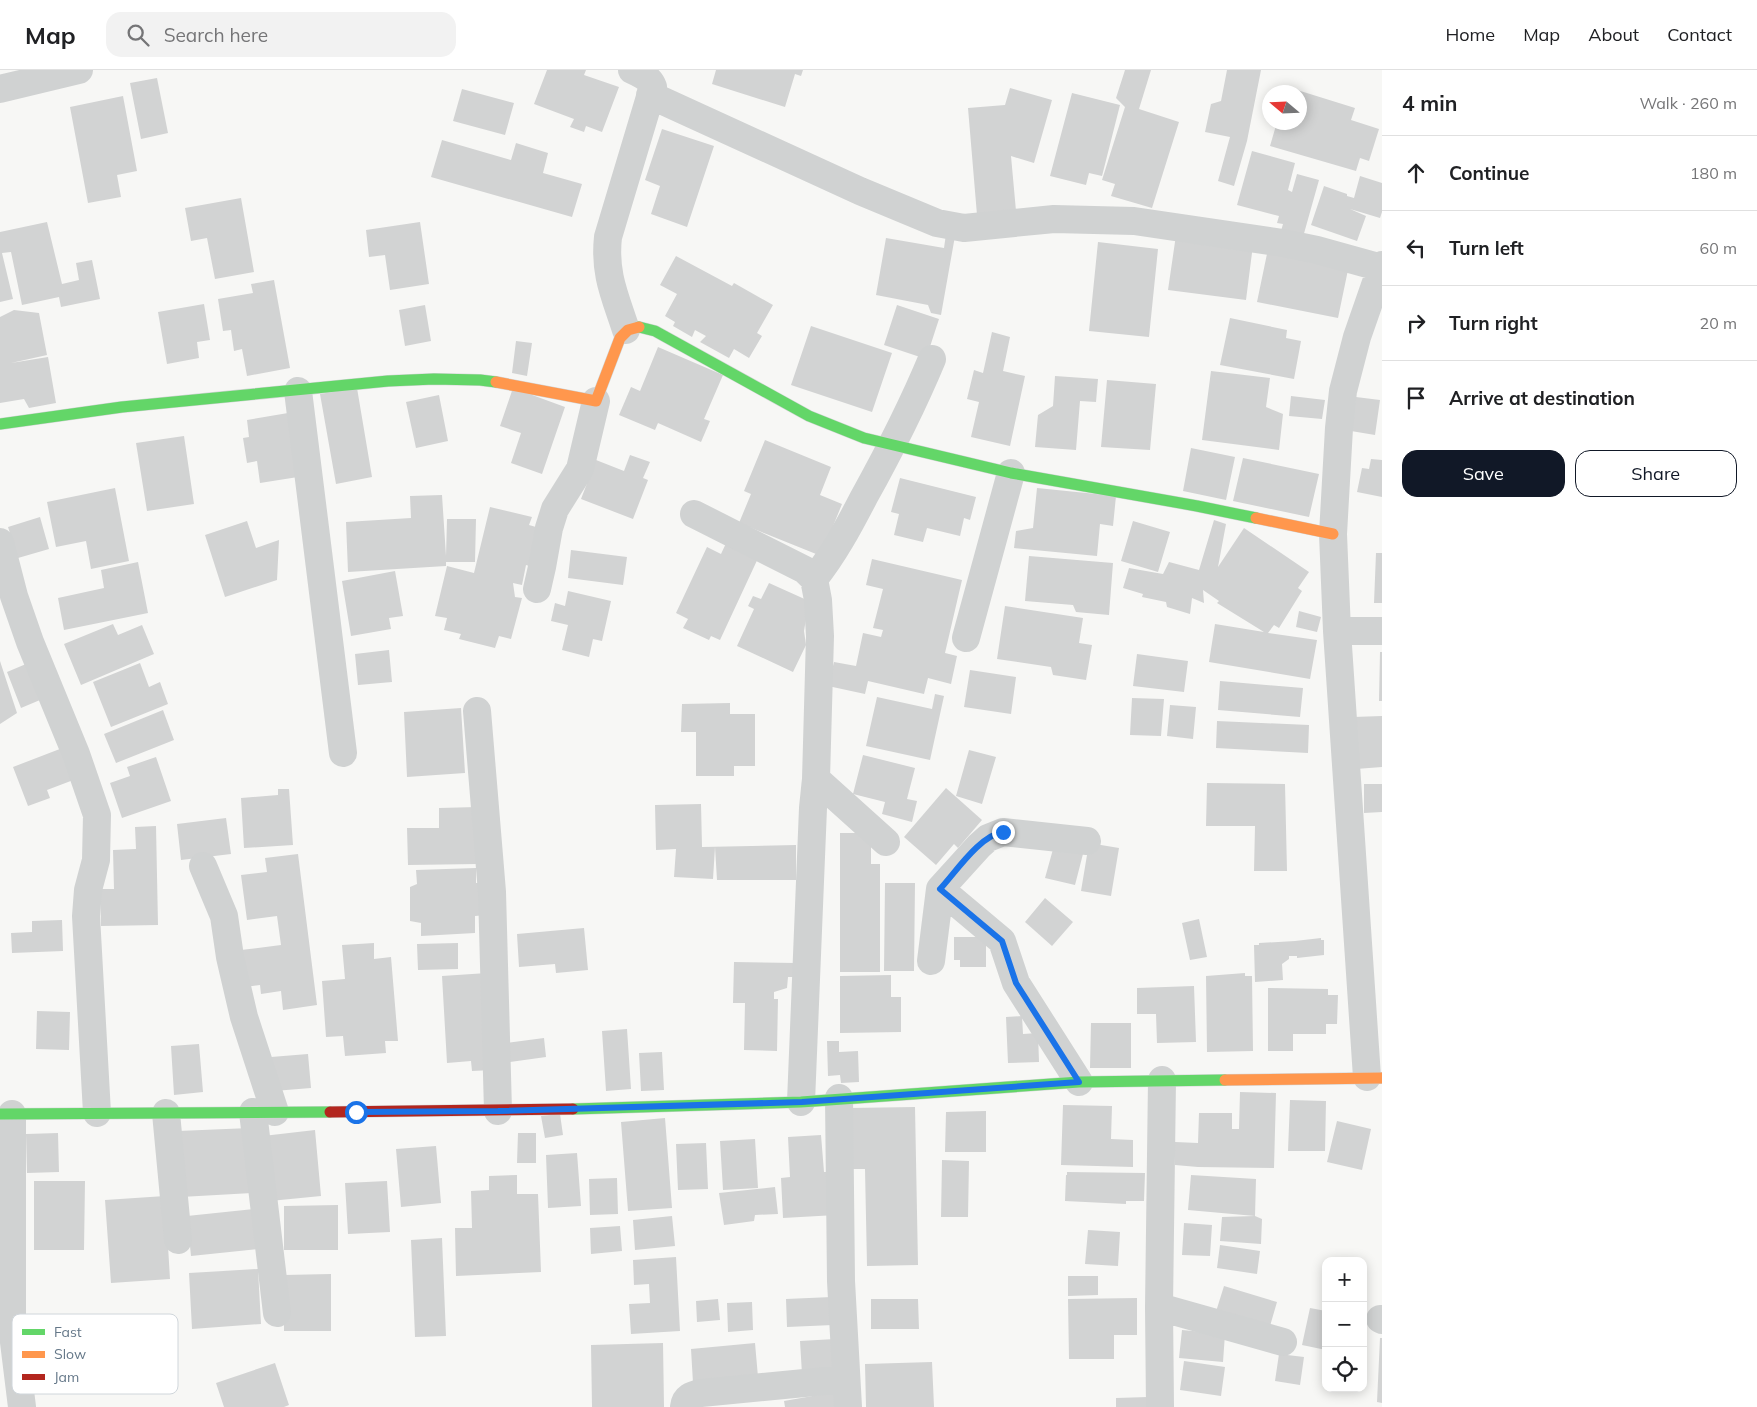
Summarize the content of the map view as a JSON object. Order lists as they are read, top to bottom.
{
  "legend": ["Fast", "Slow", "Jam"],
  "north": "left",
  "page": {
    "header": "Map",
    "search": "Search here",
    "nav": [
      "Home",
      "Map",
      "About",
      "Contact"
    ],
    "heading": ["4 min", "Walk · 260 m"],
    "list": [
      ["Continue", "180 m"],
      ["Turn left", "60 m"],
      ["Turn right", "20 m"],
      "Arrive at destination"
    ],
    "buttons": ["Save", "Share"],
    "map_buttons": ["+", "−"]
  }
}
